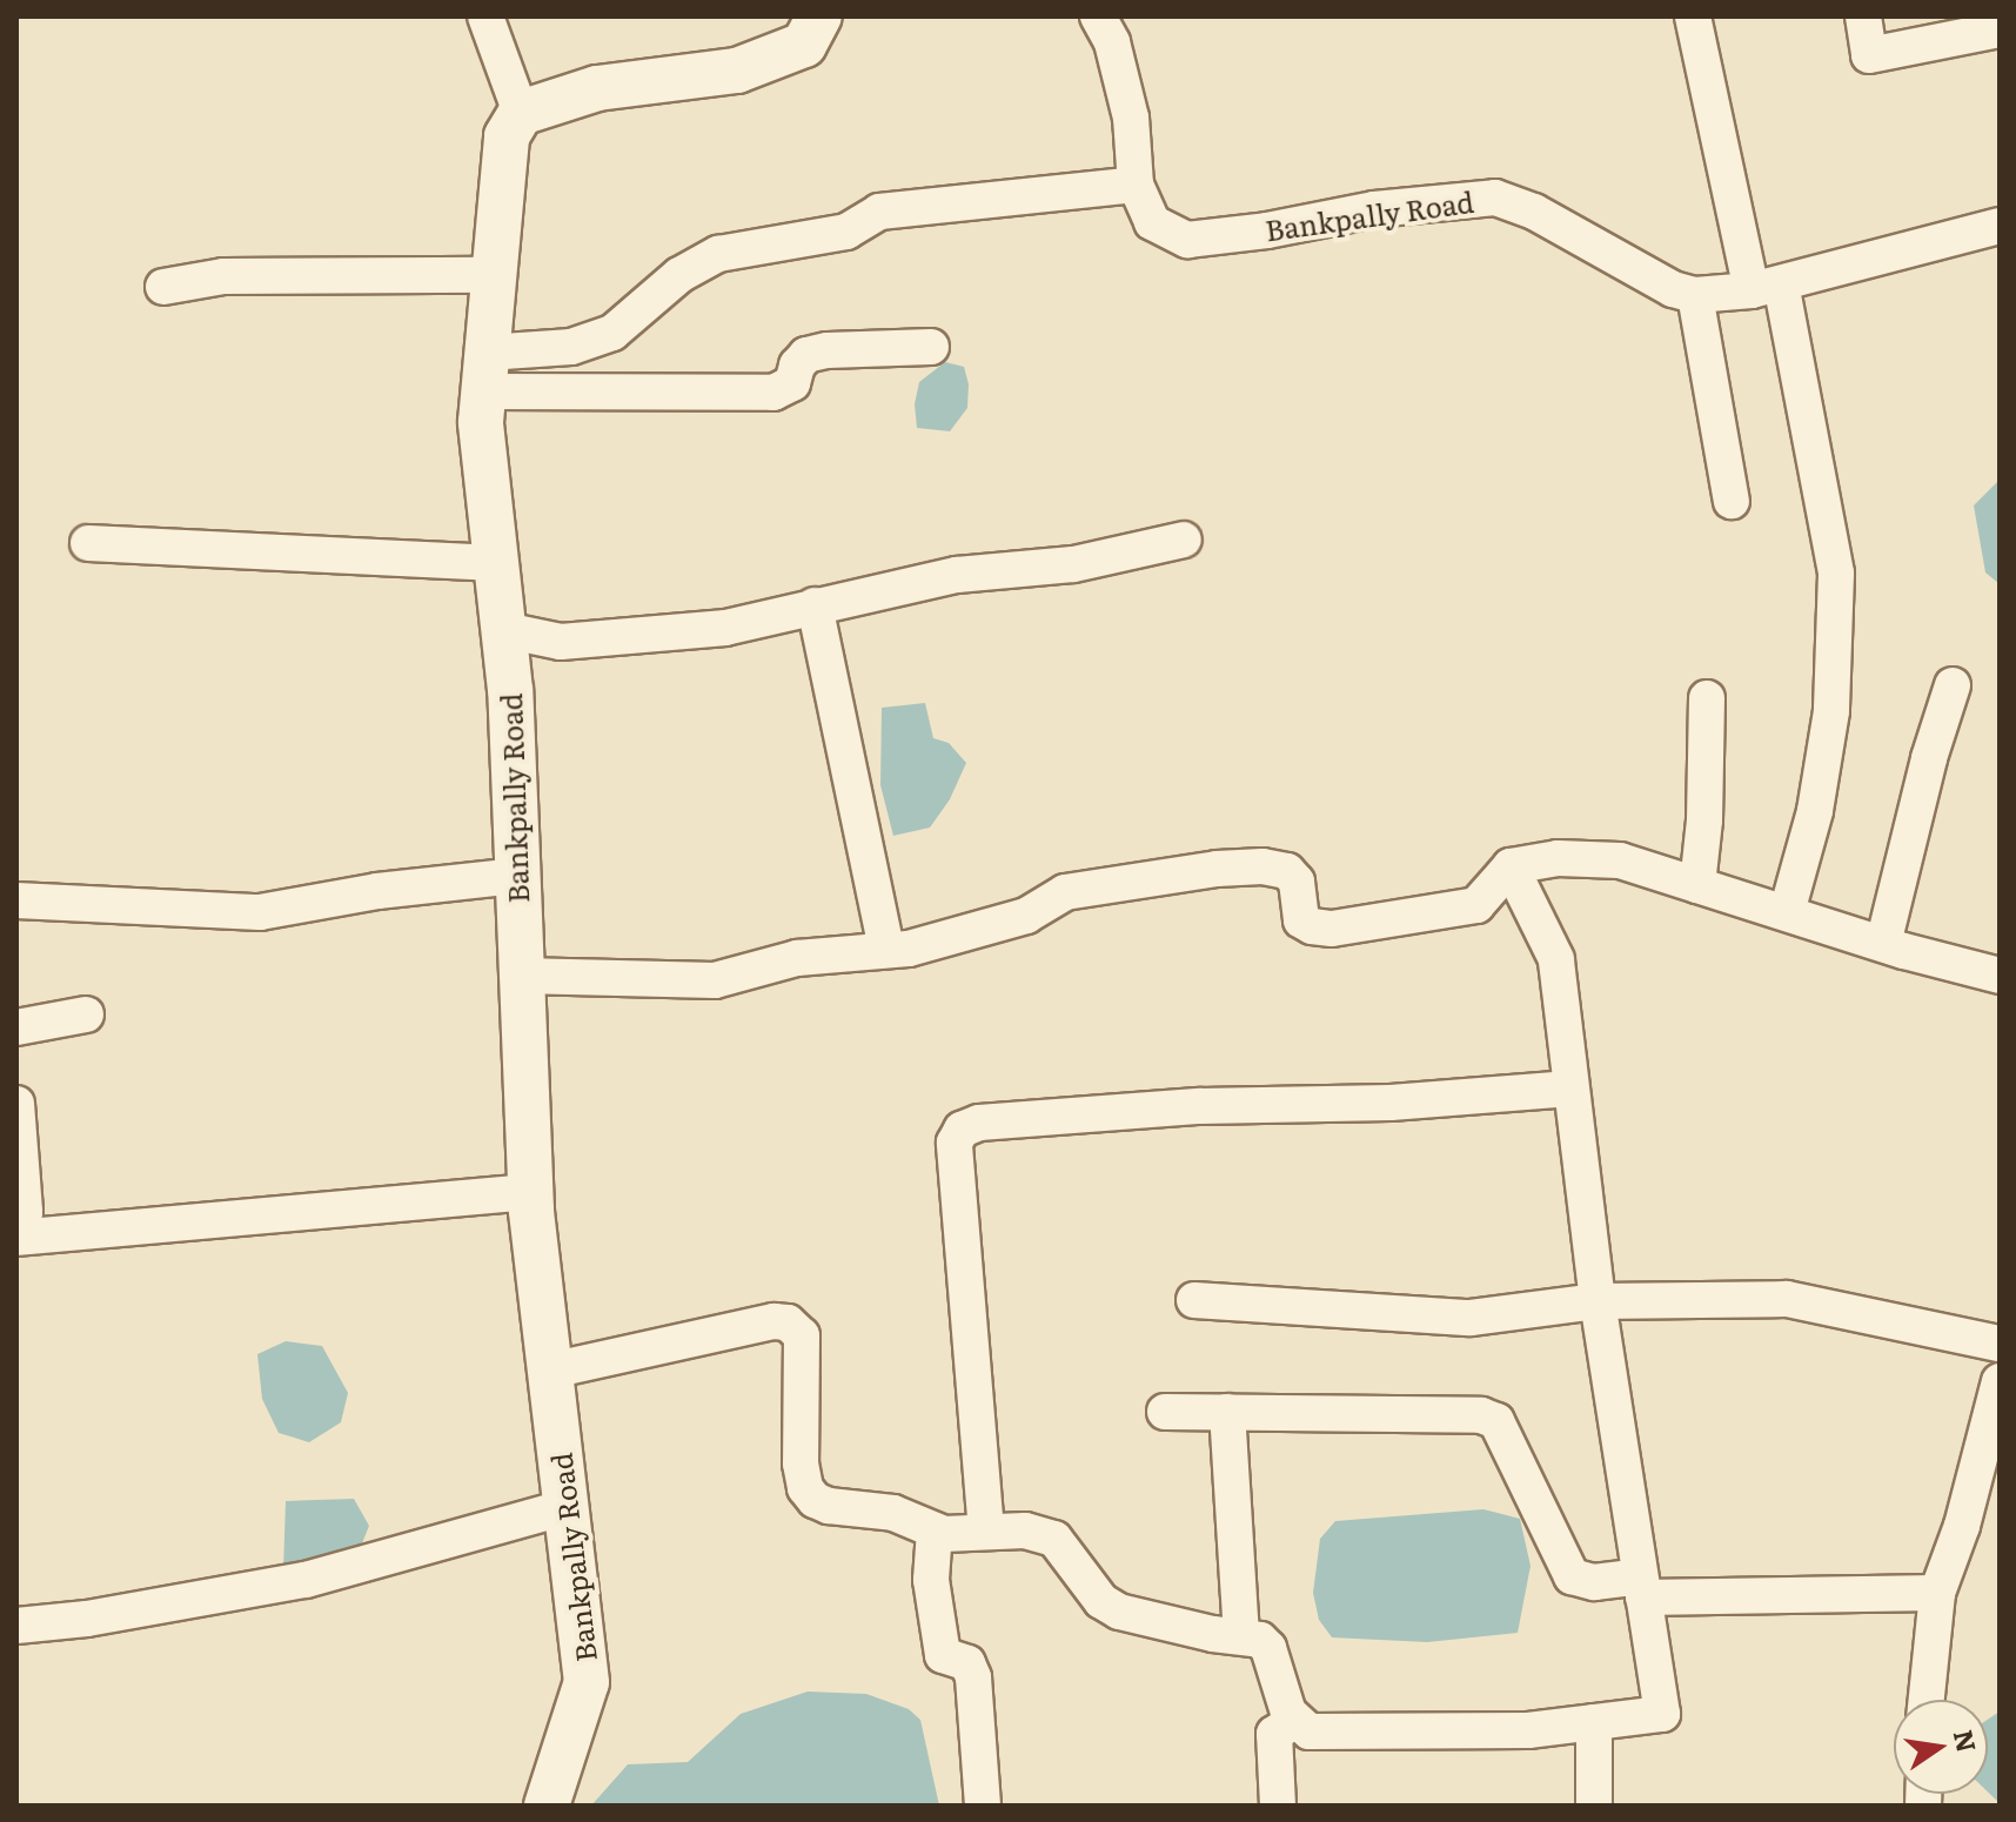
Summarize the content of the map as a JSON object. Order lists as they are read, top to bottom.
{
  "streets": {
    "street": ["Bankpally Road"]
  },
  "north": "right"
}
